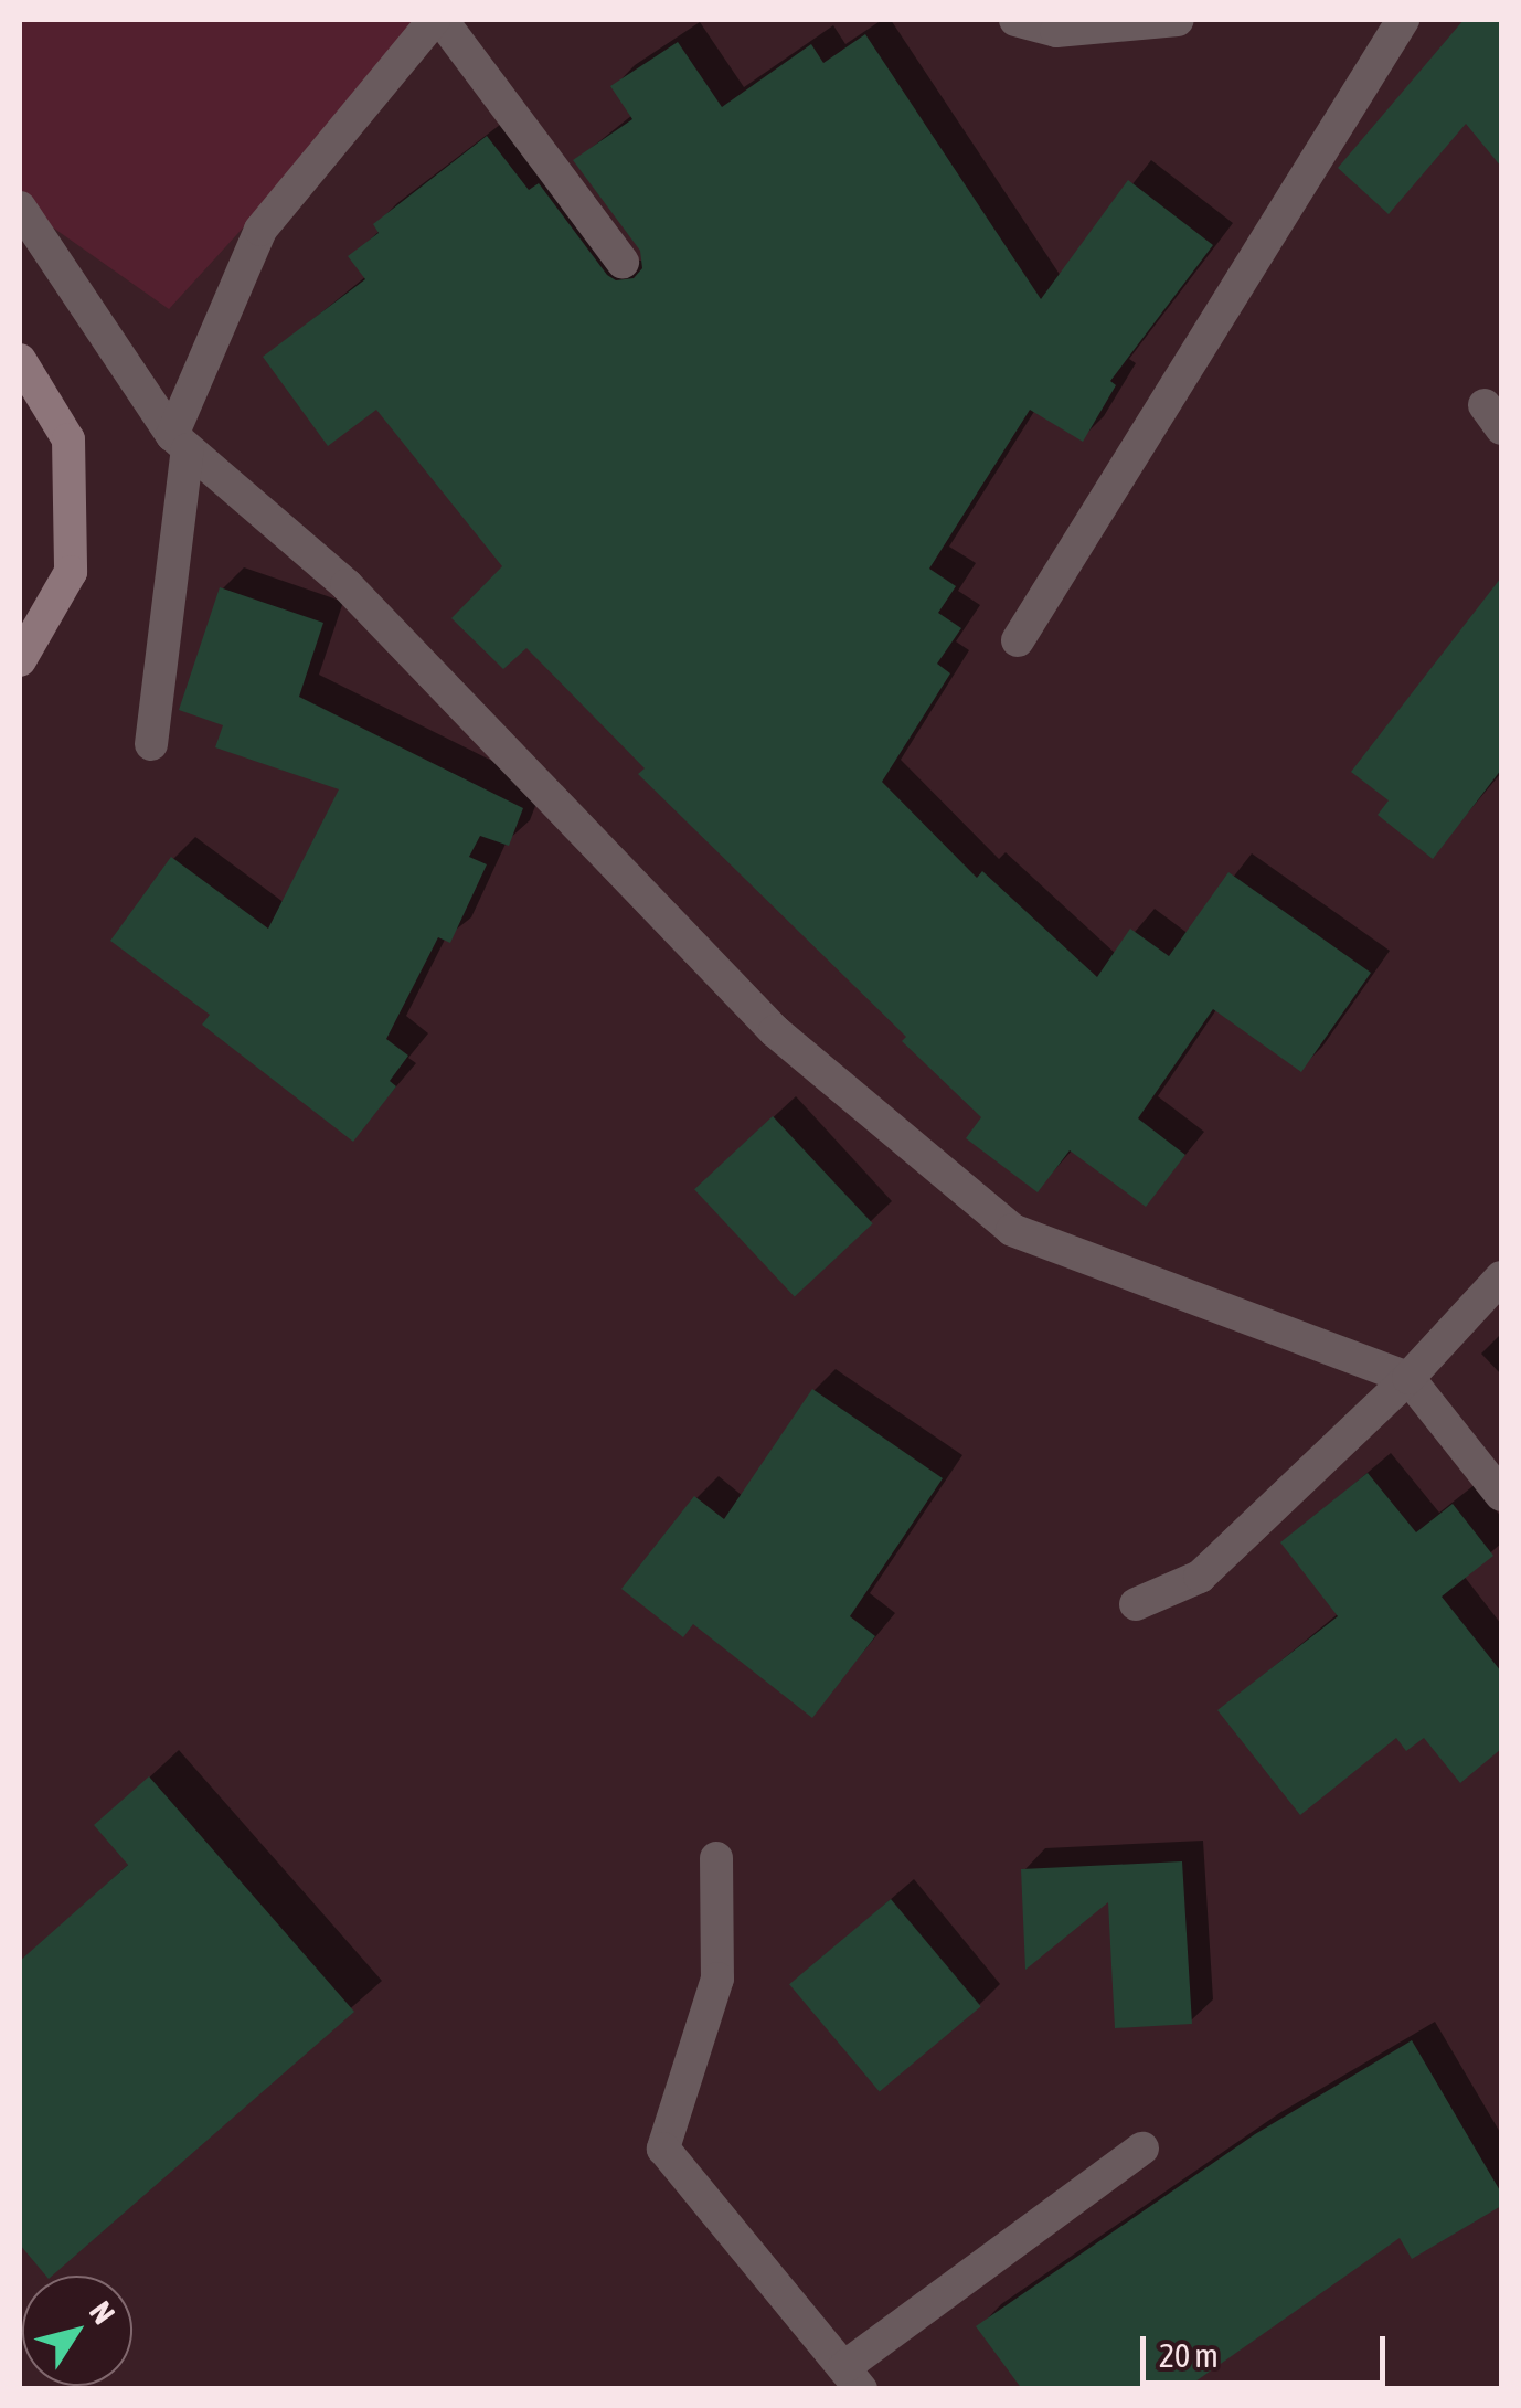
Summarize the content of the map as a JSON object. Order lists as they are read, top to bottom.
{
  "scale_bar": "20 m",
  "north": "top right"
}
